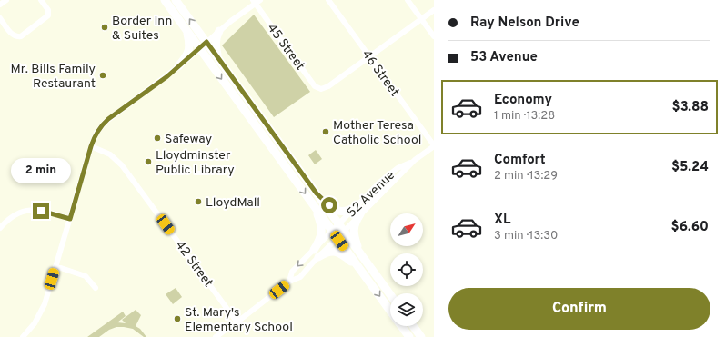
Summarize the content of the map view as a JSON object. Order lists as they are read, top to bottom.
{
  "streets": {
    "street": [
      "45 Street",
      "46 Street",
      "52 Avenue",
      "42 Street"
    ]
  },
  "crossings": [
    ["45 Street", "46 Street"],
    ["46 Street", "52 Avenue"],
    ["52 Avenue", "42 Street"]
  ],
  "places": [
    "Border Inn & Suites",
    "Mr. Bills Family Restaurant",
    "Mother Teresa Catholic School",
    "Safeway",
    "Lloydminster Public Library",
    "LloydMall",
    "St. Mary's Elementary School"
  ],
  "north": "top right",
  "page": {
    "banner": ["Ray Nelson Drive", "53 Avenue"],
    "list": [
      {
        "name": "Economy",
        "note": "1 min · 13:28",
        "value": "$3.88"
      },
      {
        "name": "Comfort",
        "note": "2 min · 13:29",
        "value": "$5.24"
      },
      {
        "name": "XL",
        "note": "3 min · 13:30",
        "value": "$6.60"
      }
    ],
    "bubble": "2 min",
    "buttons": "Confirm"
  }
}
